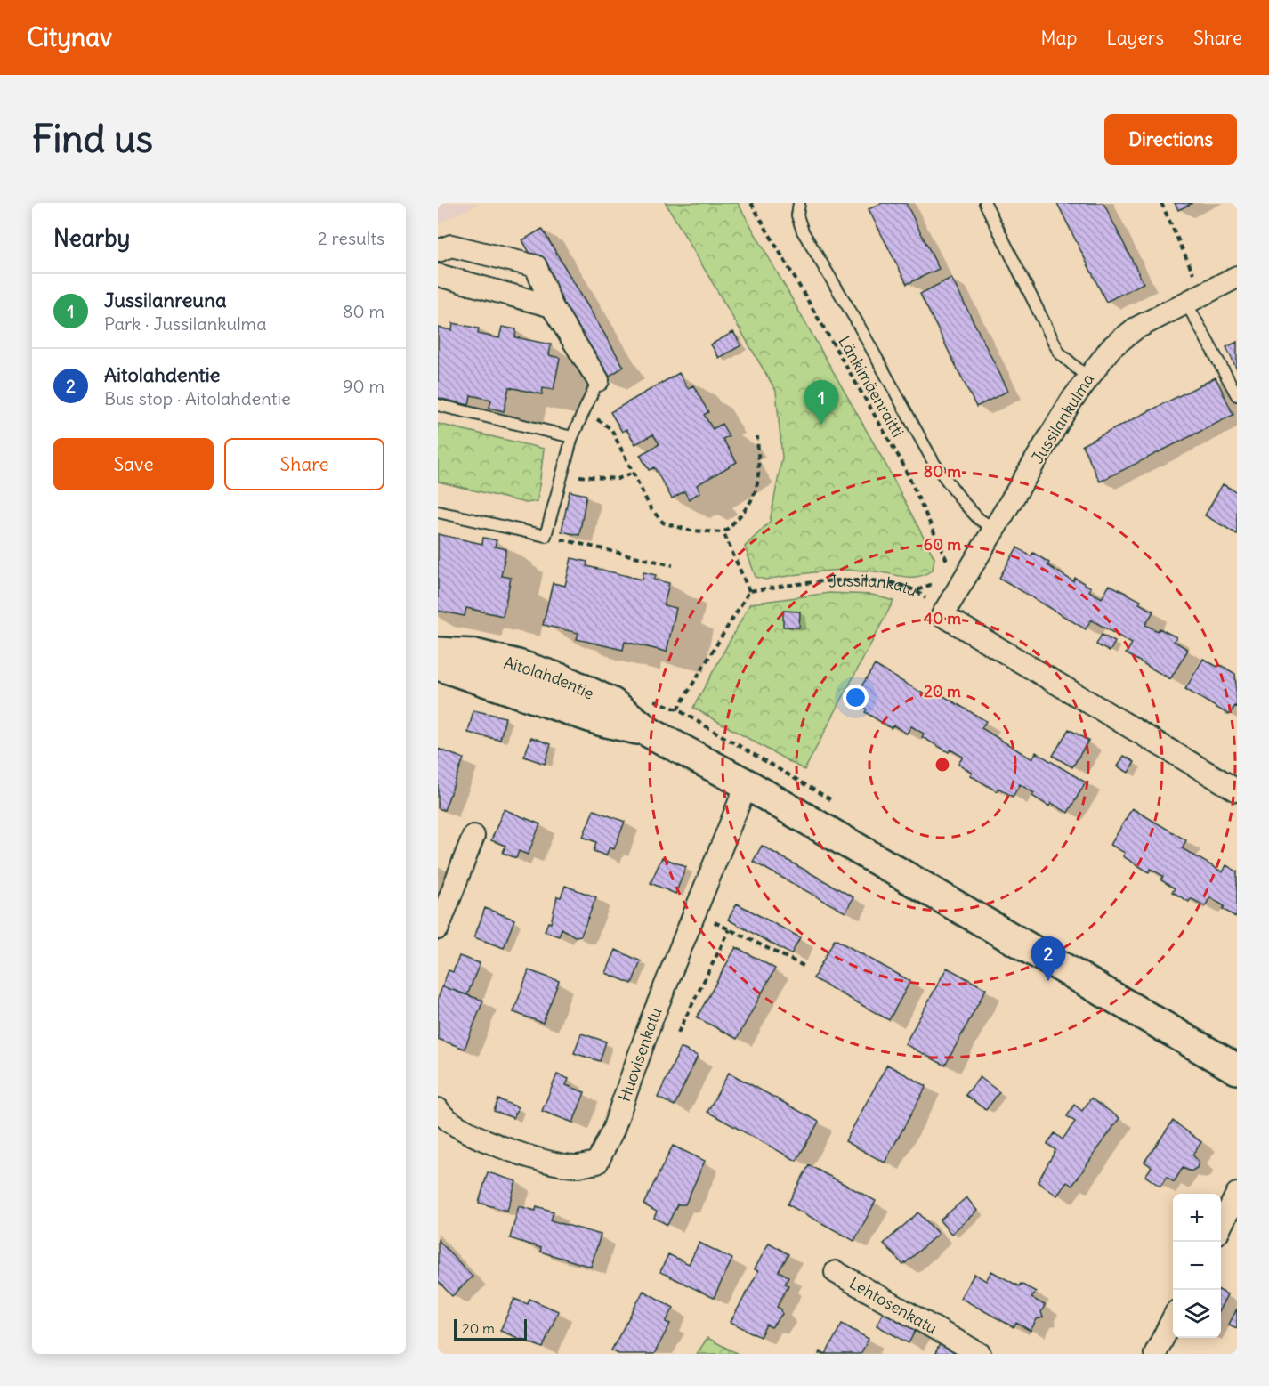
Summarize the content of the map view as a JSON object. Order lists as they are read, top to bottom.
{
  "streets": {
    "main road": ["Aitolahdentie"],
    "street": ["Jussilankulma", "Huovisenkatu", "Lehtosenkatu"],
    "path": ["Länkimäenraitti", "Jussilankatu"]
  },
  "crossings": [
    ["Länkimäenraitti", "Jussilankulma"],
    ["Jussilankulma", "Jussilankatu"],
    ["Aitolahdentie", "Huovisenkatu"]
  ],
  "scale_bar": "20 m",
  "page": {
    "header": "Citynav",
    "nav": ["Map", "Layers", "Share"],
    "buttons": [
      "Directions",
      ["Save", "Share"]
    ],
    "title": "Find us",
    "heading": ["Nearby", "2 results"],
    "list": [
      {
        "mark": "1",
        "name": "Jussilanreuna",
        "note": "Park · Jussilankulma",
        "value": "80 m"
      },
      {
        "mark": "2",
        "name": "Aitolahdentie",
        "note": "Bus stop · Aitolahdentie",
        "value": "90 m"
      }
    ],
    "pins": ["1", "2"],
    "map_buttons": ["+", "−"],
    "scale": "20 m"
  },
  "rings": [
    "80 m",
    "60 m",
    "40 m",
    "20 m"
  ]
}
